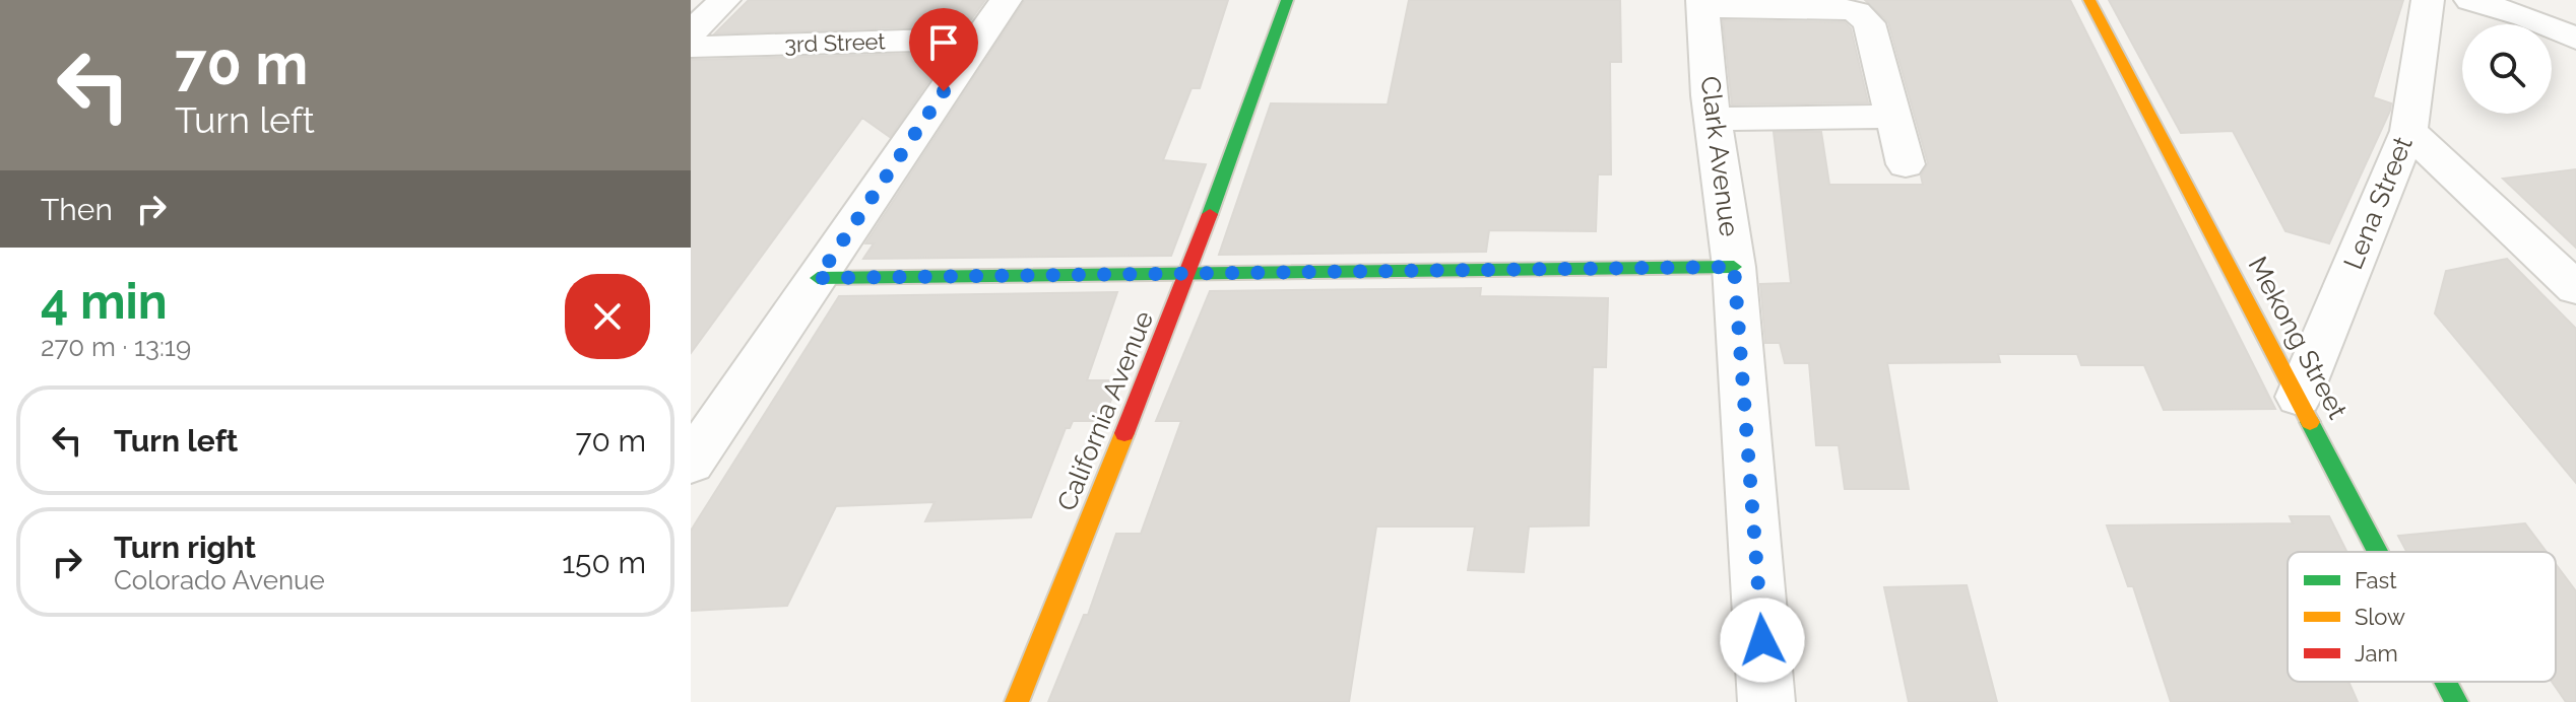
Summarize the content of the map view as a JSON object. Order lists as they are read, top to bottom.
{
  "streets": {
    "street": [
      "3rd Street",
      "Clark Avenue",
      "Lena Street",
      "Mekong Street",
      "California Avenue"
    ]
  },
  "crossings": [
    ["Lena Street", "Mekong Street"]
  ],
  "legend": ["Fast", "Slow", "Jam"],
  "page": {
    "turn": ["70 m", "Turn left"],
    "then": "Then",
    "heading": ["4 min", "270 m · 13:19"],
    "list": [
      {
        "name": "Turn left",
        "value": "70 m"
      },
      {
        "name": "Turn right",
        "note": "Colorado Avenue",
        "value": "150 m"
      }
    ]
  }
}
